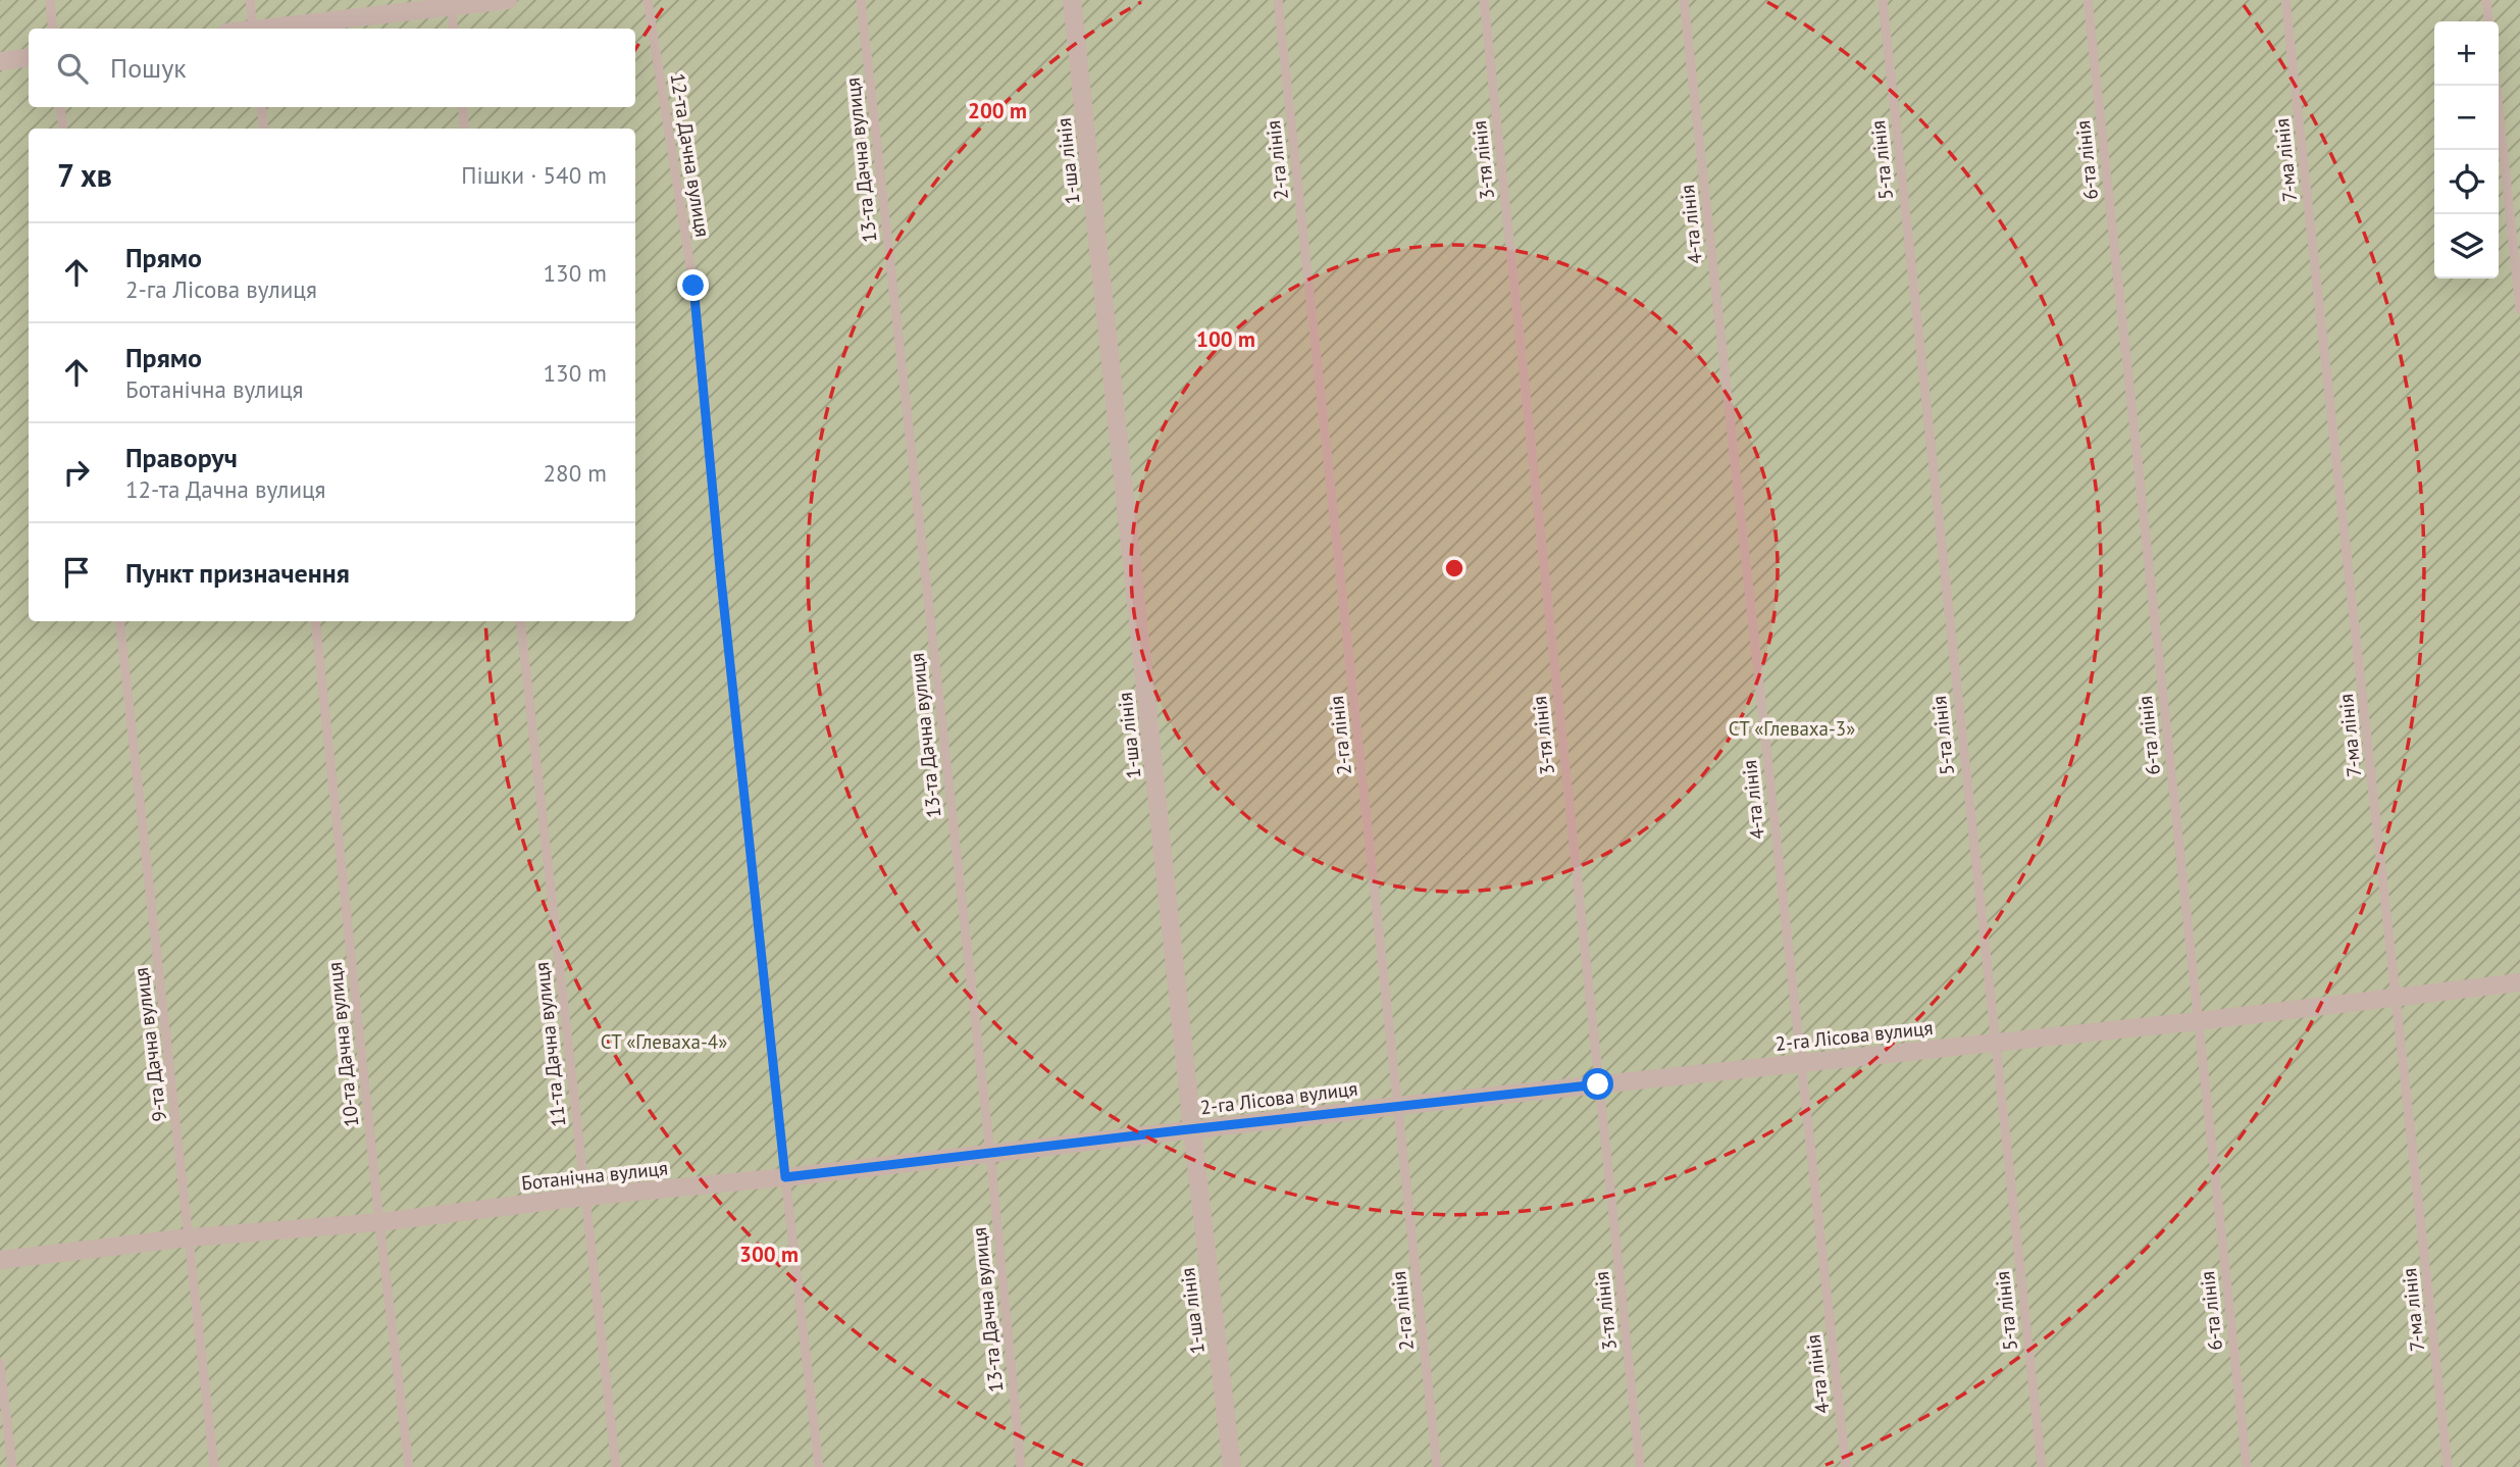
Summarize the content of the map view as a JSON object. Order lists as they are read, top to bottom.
{
  "streets": {
    "street": ["1-ша лінія", "2-га Лісова вулиця", "Ботанічна вулиця"],
    "lane": [
      "12-та Дачна вулиця",
      "13-та Дачна вулиця",
      "2-га лінія",
      "3-тя лінія",
      "5-та лінія",
      "6-та лінія",
      "7-ма лінія",
      "4-та лінія",
      "9-та Дачна вулиця",
      "10-та Дачна вулиця",
      "11-та Дачна вулиця"
    ]
  },
  "crossings": [
    ["12-та Дачна вулиця", "Ботанічна вулиця"],
    ["13-та Дачна вулиця", "Ботанічна вулиця"],
    ["2-га лінія", "2-га Лісова вулиця"],
    ["3-тя лінія", "2-га Лісова вулиця"],
    ["5-та лінія", "2-га Лісова вулиця"],
    ["6-та лінія", "2-га Лісова вулиця"],
    ["7-ма лінія", "2-га Лісова вулиця"],
    ["1-ша лінія", "2-га Лісова вулиця"],
    ["1-ша лінія", "Ботанічна вулиця"],
    ["4-та лінія", "2-га Лісова вулиця"],
    ["2-га Лісова вулиця", "Ботанічна вулиця"],
    ["9-та Дачна вулиця", "Ботанічна вулиця"],
    ["10-та Дачна вулиця", "Ботанічна вулиця"],
    ["11-та Дачна вулиця", "Ботанічна вулиця"]
  ],
  "parks": ["СТ «Глеваха-3»", "СТ «Глеваха-4»"],
  "page": {
    "map_buttons": ["+", "−"],
    "search": "Пошук",
    "heading": ["7 хв", "Пішки · 540 m"],
    "list": [
      ["Прямо", "2-га Лісова вулиця", "130 m"],
      ["Прямо", "Ботанічна вулиця", "130 m"],
      ["Праворуч", "12-та Дачна вулиця", "280 m"],
      "Пункт призначення"
    ]
  },
  "rings": ["200 m", "100 m", "300 m"]
}
